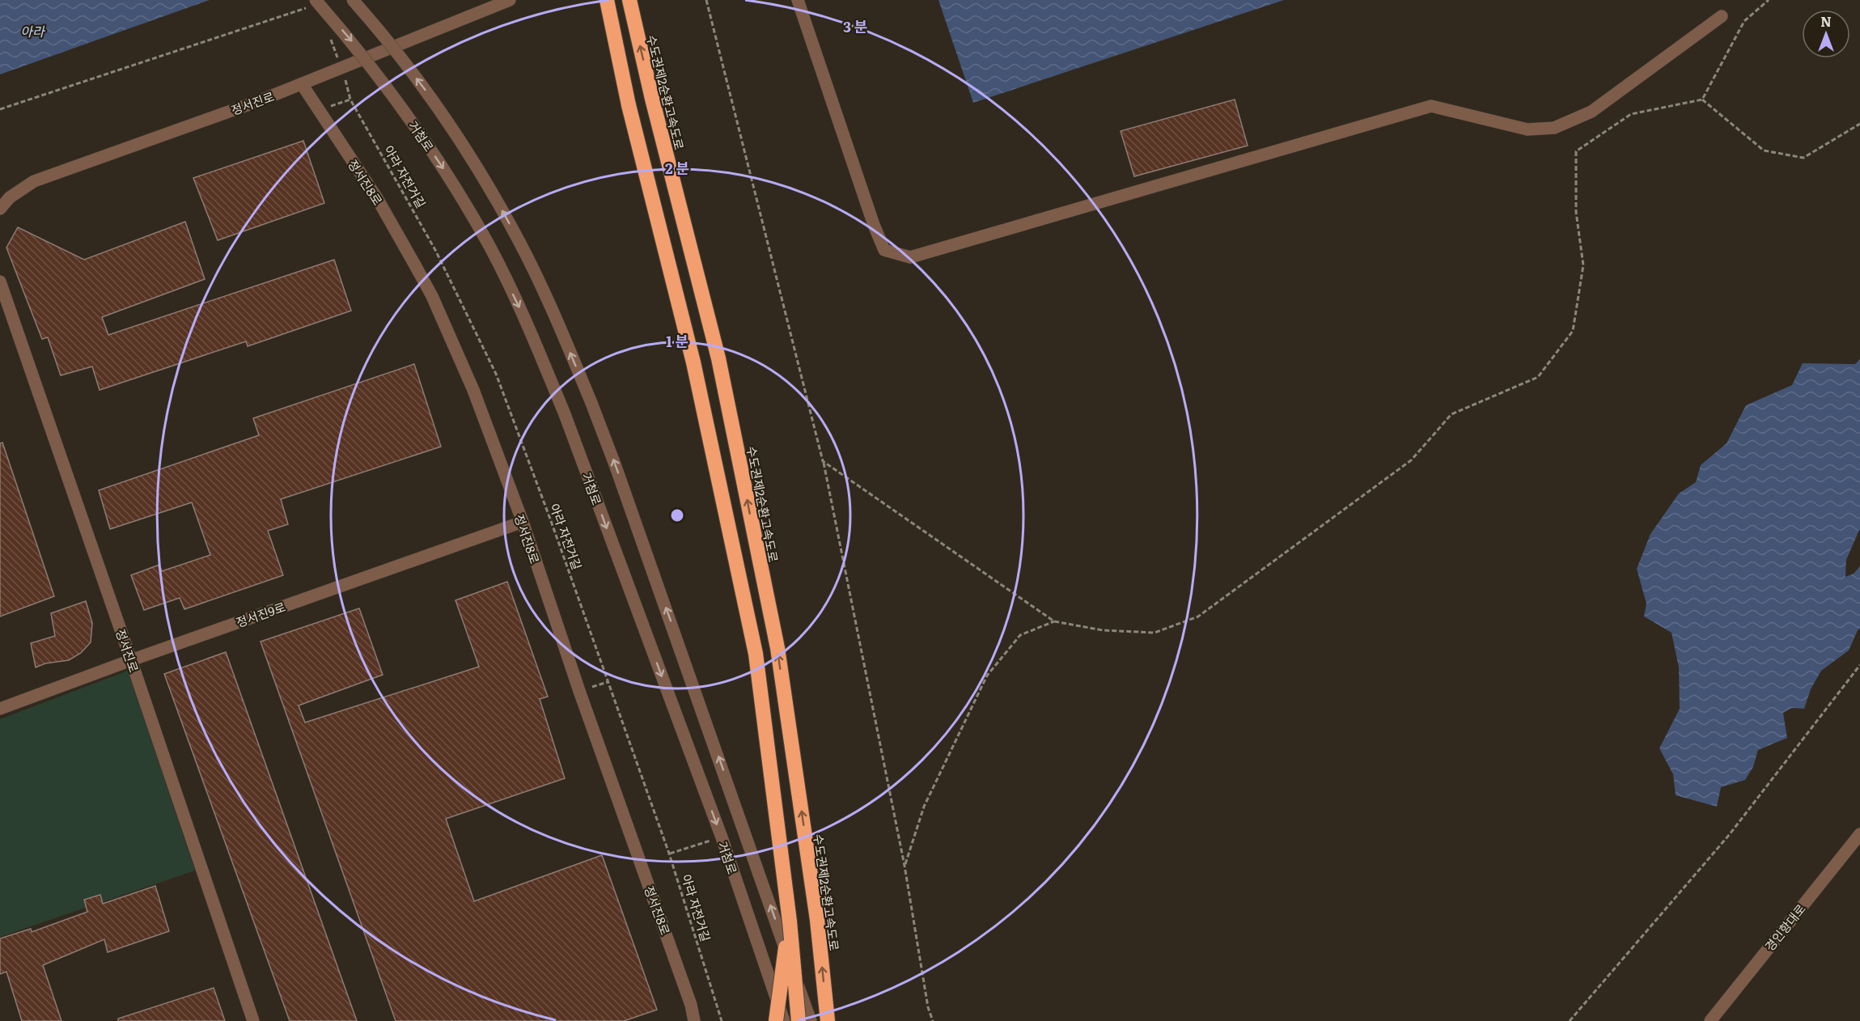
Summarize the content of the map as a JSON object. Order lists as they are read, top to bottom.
{
  "streets": {
    "highway": ["수도권제2순환고속도로"],
    "street": [
      "정서진로",
      "거첨로",
      "정서진8로",
      "정서진9로",
      "경인항대로"
    ],
    "path": ["아라 자전거길"]
  },
  "crossings": [
    ["정서진로", "정서진8로"],
    ["정서진로", "정서진9로"],
    ["정서진8로", "정서진9로"]
  ],
  "water": ["아라"],
  "north": "top",
  "rings": ["3 분", "2 분", "1 분"]
}
